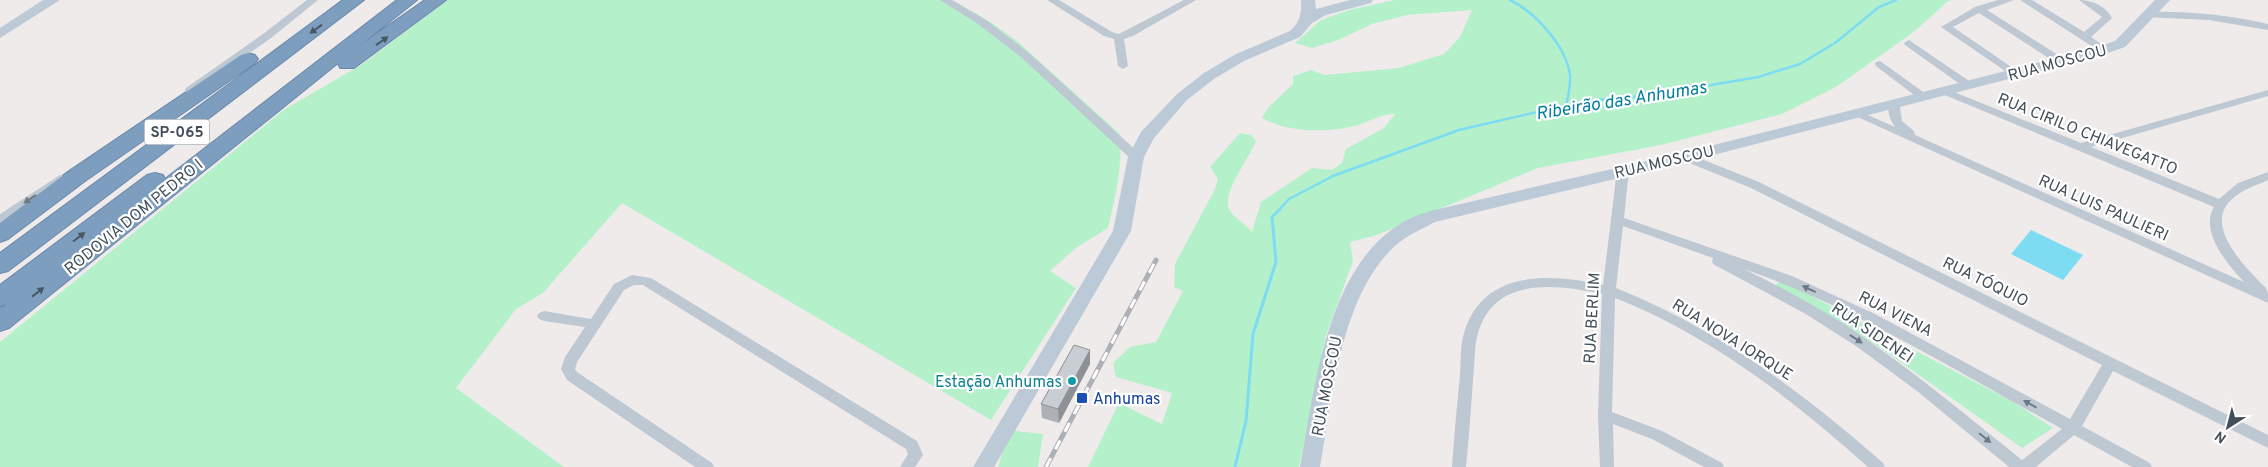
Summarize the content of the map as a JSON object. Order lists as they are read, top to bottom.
{
  "streets": {
    "highway": ["SP-065", "RODOVIA DOM PEDRO I"],
    "street": [
      "RUA MOSCOU",
      "RUA CIRILO CHIAVEGATTO",
      "RUA LUIS PAULIERI",
      "RUA TÓQUIO",
      "RUA VIENA",
      "RUA BERLIM",
      "RUA SIDENEI",
      "RUA NOVA IORQUE"
    ]
  },
  "crossings": [
    ["RUA MOSCOU", "RUA CIRILO CHIAVEGATTO"],
    ["RUA MOSCOU", "RUA LUIS PAULIERI"],
    ["RUA MOSCOU", "RUA TÓQUIO"],
    ["RUA MOSCOU", "RUA BERLIM"],
    ["RUA VIENA", "RUA SIDENEI"],
    ["RUA BERLIM", "RUA SIDENEI"],
    ["RUA BERLIM", "RUA NOVA IORQUE"]
  ],
  "one_way": ["RUA VIENA", "RUA SIDENEI"],
  "water": ["Ribeirão das Anhumas"],
  "places": {
    "other": ["Estação Anhumas"],
    "transit": ["Anhumas"]
  },
  "north": "bottom left"
}
